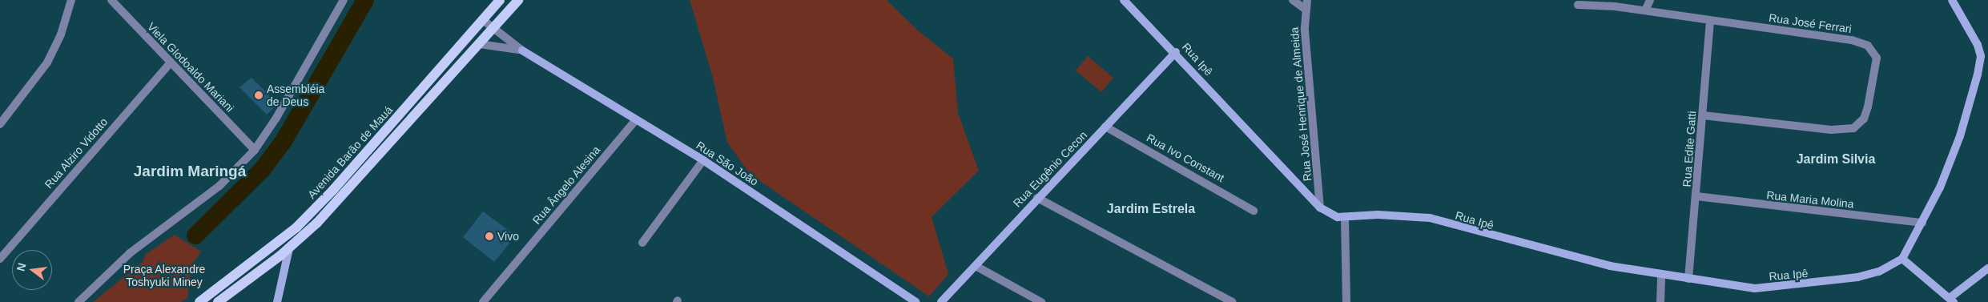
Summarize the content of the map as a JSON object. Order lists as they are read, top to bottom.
{
  "streets": {
    "main road": ["Avenida Barão de Mauá"],
    "street": [
      "Rua José Ferrari",
      "Rua Ipê",
      "Viela Glodoaldo Mariani",
      "Rua José Henrique de Almeida",
      "Rua Edite Gatti",
      "Rua Alziro Vidotto",
      "Rua Ivo Constant",
      "Rua São João",
      "Rua Eugênio Cecon",
      "Rua Ângelo Alesina",
      "Rua Maria Molina"
    ]
  },
  "crossings": [
    ["Rua José Ferrari", "Rua Edite Gatti"],
    ["Rua Ipê", "Rua José Henrique de Almeida"],
    ["Rua Ipê", "Rua Edite Gatti"],
    ["Rua Ipê", "Rua Eugênio Cecon"],
    ["Viela Glodoaldo Mariani", "Rua Alziro Vidotto"],
    ["Rua Edite Gatti", "Rua Maria Molina"],
    ["Avenida Barão de Mauá", "Rua São João"],
    ["Rua Ivo Constant", "Rua Eugênio Cecon"],
    ["Rua São João", "Rua Ângelo Alesina"]
  ],
  "districts": ["Jardim Silvia", "Jardim Maringá", "Jardim Estrela"],
  "parks": ["Praça Alexandre Toshyuki Miney"],
  "places": ["Assembléia de Deus", "Vivo"],
  "north": "left"
}
